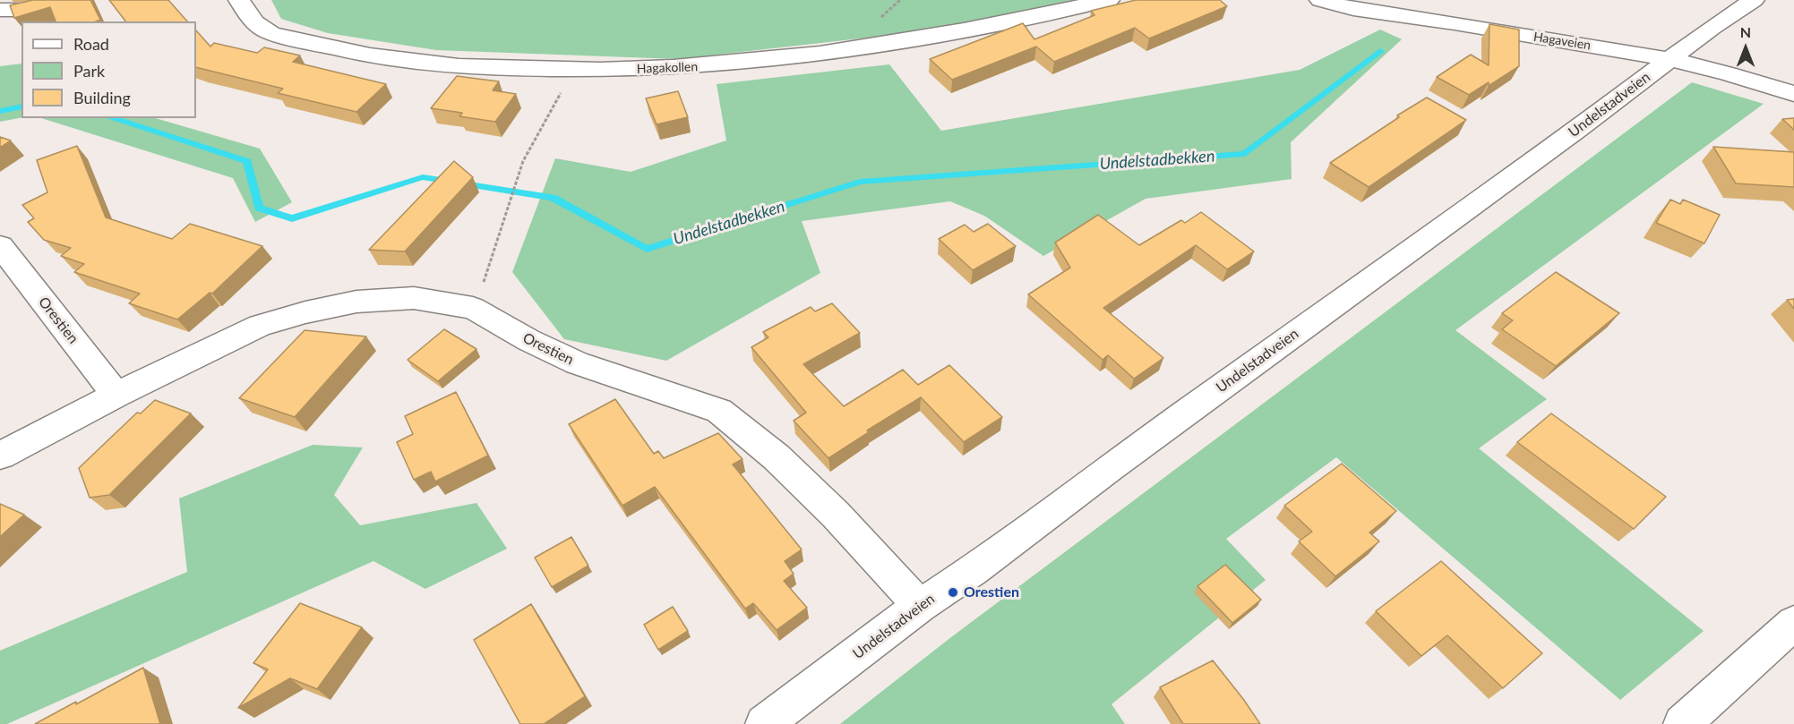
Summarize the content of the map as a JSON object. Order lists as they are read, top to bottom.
{
  "streets": {
    "street": [
      "Hagaveien",
      "Hagakollen",
      "Undelstadveien",
      "Orestien"
    ]
  },
  "crossings": [
    ["Hagaveien", "Undelstadveien"],
    ["Undelstadveien", "Orestien"]
  ],
  "water": ["Undelstadbekken"],
  "places": ["Orestien"],
  "legend": ["Road", "Park", "Building"],
  "north": "top"
}
